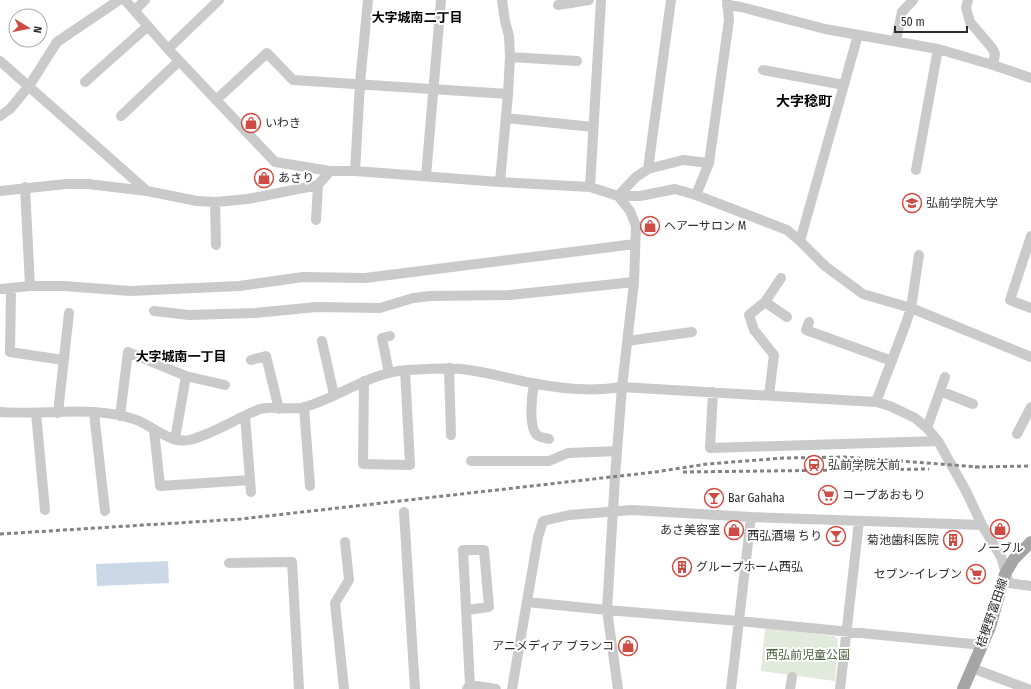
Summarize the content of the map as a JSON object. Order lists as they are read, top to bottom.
{
  "streets": {
    "main road": ["桔梗野富田線"]
  },
  "districts": ["大字城南二丁目", "大字稔町", "大字城南一丁目"],
  "parks": ["西弘前児童公園"],
  "places": {
    "shop": [
      "いわき",
      "あさり",
      "ヘアーサロン M",
      "ノーブル",
      "あさ美容室",
      "アニメディア ブランコ"
    ],
    "school or university": ["弘前学院大学"],
    "station": ["弘前学院大前"],
    "supermarket": ["コープあおもり", "セブン-イレブン"],
    "bar": ["Bar Gahaha", "西弘酒場 ちり"],
    "building": ["菊池歯科医院", "グループホーム西弘"]
  },
  "scale_bar": "50 m",
  "north": "right"
}
